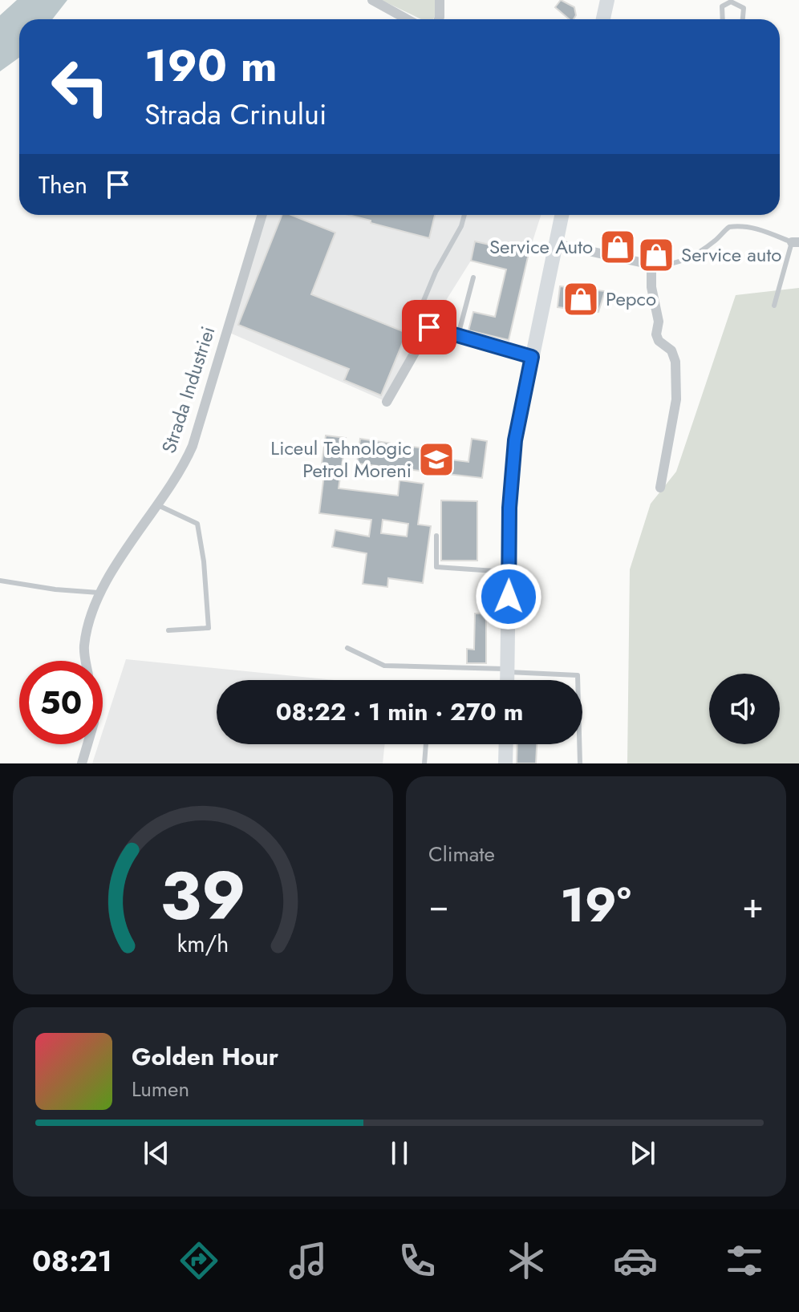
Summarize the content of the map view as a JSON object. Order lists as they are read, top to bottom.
{
  "streets": {
    "street": ["Strada Industriei"]
  },
  "places": {
    "shop": ["Service Auto", "Service auto", "Pepco"],
    "school or university": ["Liceul Tehnologic Petrol Moreni"]
  },
  "page": {
    "turn": ["190 m", "Strada Crinului"],
    "then": "Then",
    "limit": "50",
    "trip": "08:22 · 1 min · 270 m",
    "tile": "Climate",
    "heat": ["−", "19°", "+"],
    "song": ["Golden Hour", "Lumen"],
    "tabs": "08:21",
    "gauge": ["39", "km/h"]
  }
}
